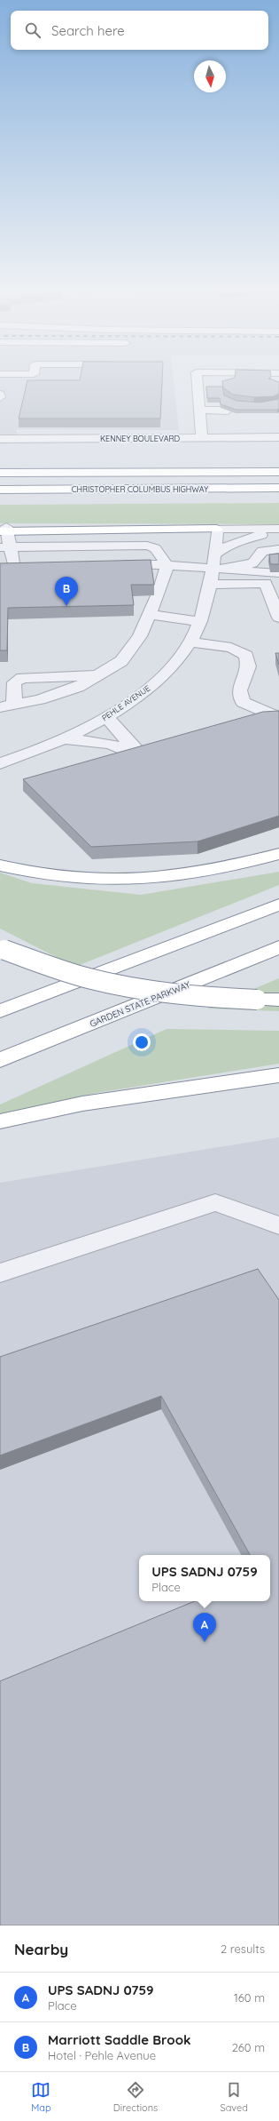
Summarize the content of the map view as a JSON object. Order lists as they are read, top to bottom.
{
  "streets": {
    "highway": ["CHRISTOPHER COLUMBUS HIGHWAY", "GARDEN STATE PARKWAY"],
    "street": ["KENNEY BOULEVARD", "PEHLE AVENUE"]
  },
  "north": "bottom",
  "page": {
    "search": "Search here",
    "pins": ["B", "A"],
    "popup": ["UPS SADNJ 0759", "Place"],
    "heading": ["Nearby", "2 results"],
    "list": [
      {
        "mark": "A",
        "name": "UPS SADNJ 0759",
        "note": "Place",
        "value": "160 m"
      },
      {
        "mark": "B",
        "name": "Marriott Saddle Brook",
        "note": "Hotel · Pehle Avenue",
        "value": "260 m"
      }
    ],
    "nav": ["Map", "Directions", "Saved"]
  }
}
